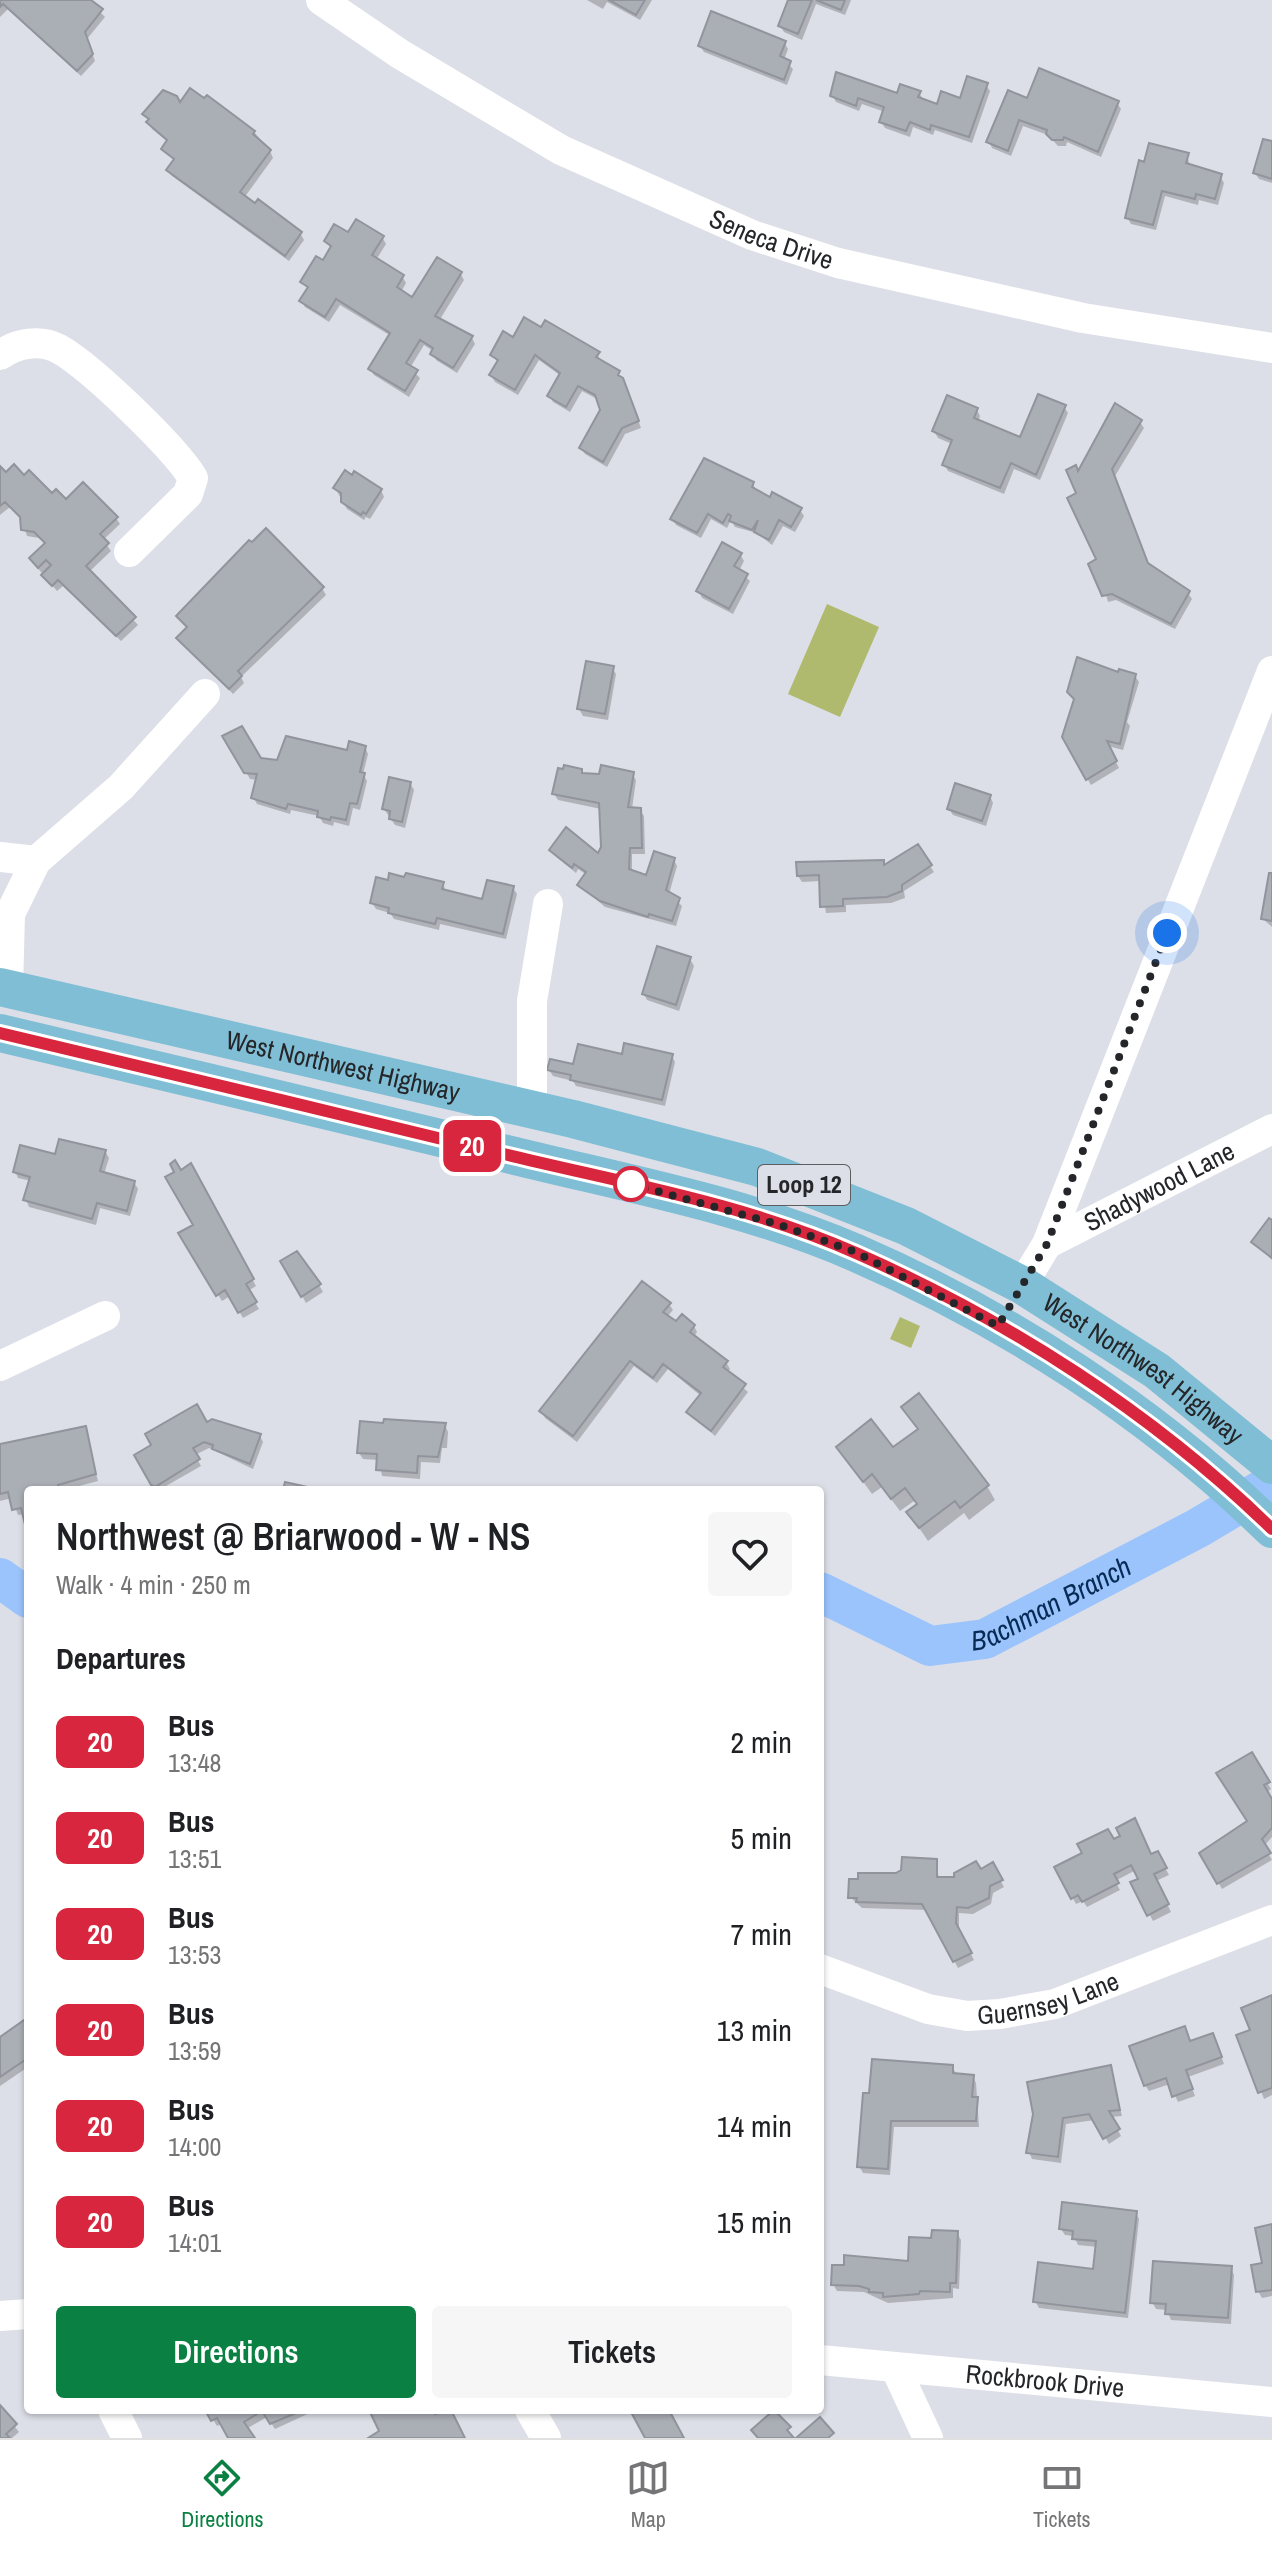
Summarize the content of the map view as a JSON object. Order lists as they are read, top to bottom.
{
  "streets": {
    "main road": ["West Northwest Highway", "Loop 12"],
    "street": [
      "Seneca Drive",
      "Shadywood Lane",
      "Guernsey Lane",
      "Rockbrook Drive"
    ]
  },
  "water": ["Bachman Branch"],
  "lines": ["bus line 20"],
  "page": {
    "on_map": "20",
    "heading": [
      ["Northwest @ Briarwood - W - NS", "Walk · 4 min · 250 m"],
      "Departures"
    ],
    "list": [
      {
        "mark": "20",
        "name": "Bus",
        "note": "13:48",
        "value": "2 min"
      },
      {
        "mark": "20",
        "name": "Bus",
        "note": "13:51",
        "value": "5 min"
      },
      {
        "mark": "20",
        "name": "Bus",
        "note": "13:53",
        "value": "7 min"
      },
      {
        "mark": "20",
        "name": "Bus",
        "note": "13:59",
        "value": "13 min"
      },
      {
        "mark": "20",
        "name": "Bus",
        "note": "14:00",
        "value": "14 min"
      },
      {
        "mark": "20",
        "name": "Bus",
        "note": "14:01",
        "value": "15 min"
      }
    ],
    "buttons": ["Directions", "Tickets"],
    "tabs": ["Directions", "Map", "Tickets"]
  }
}
